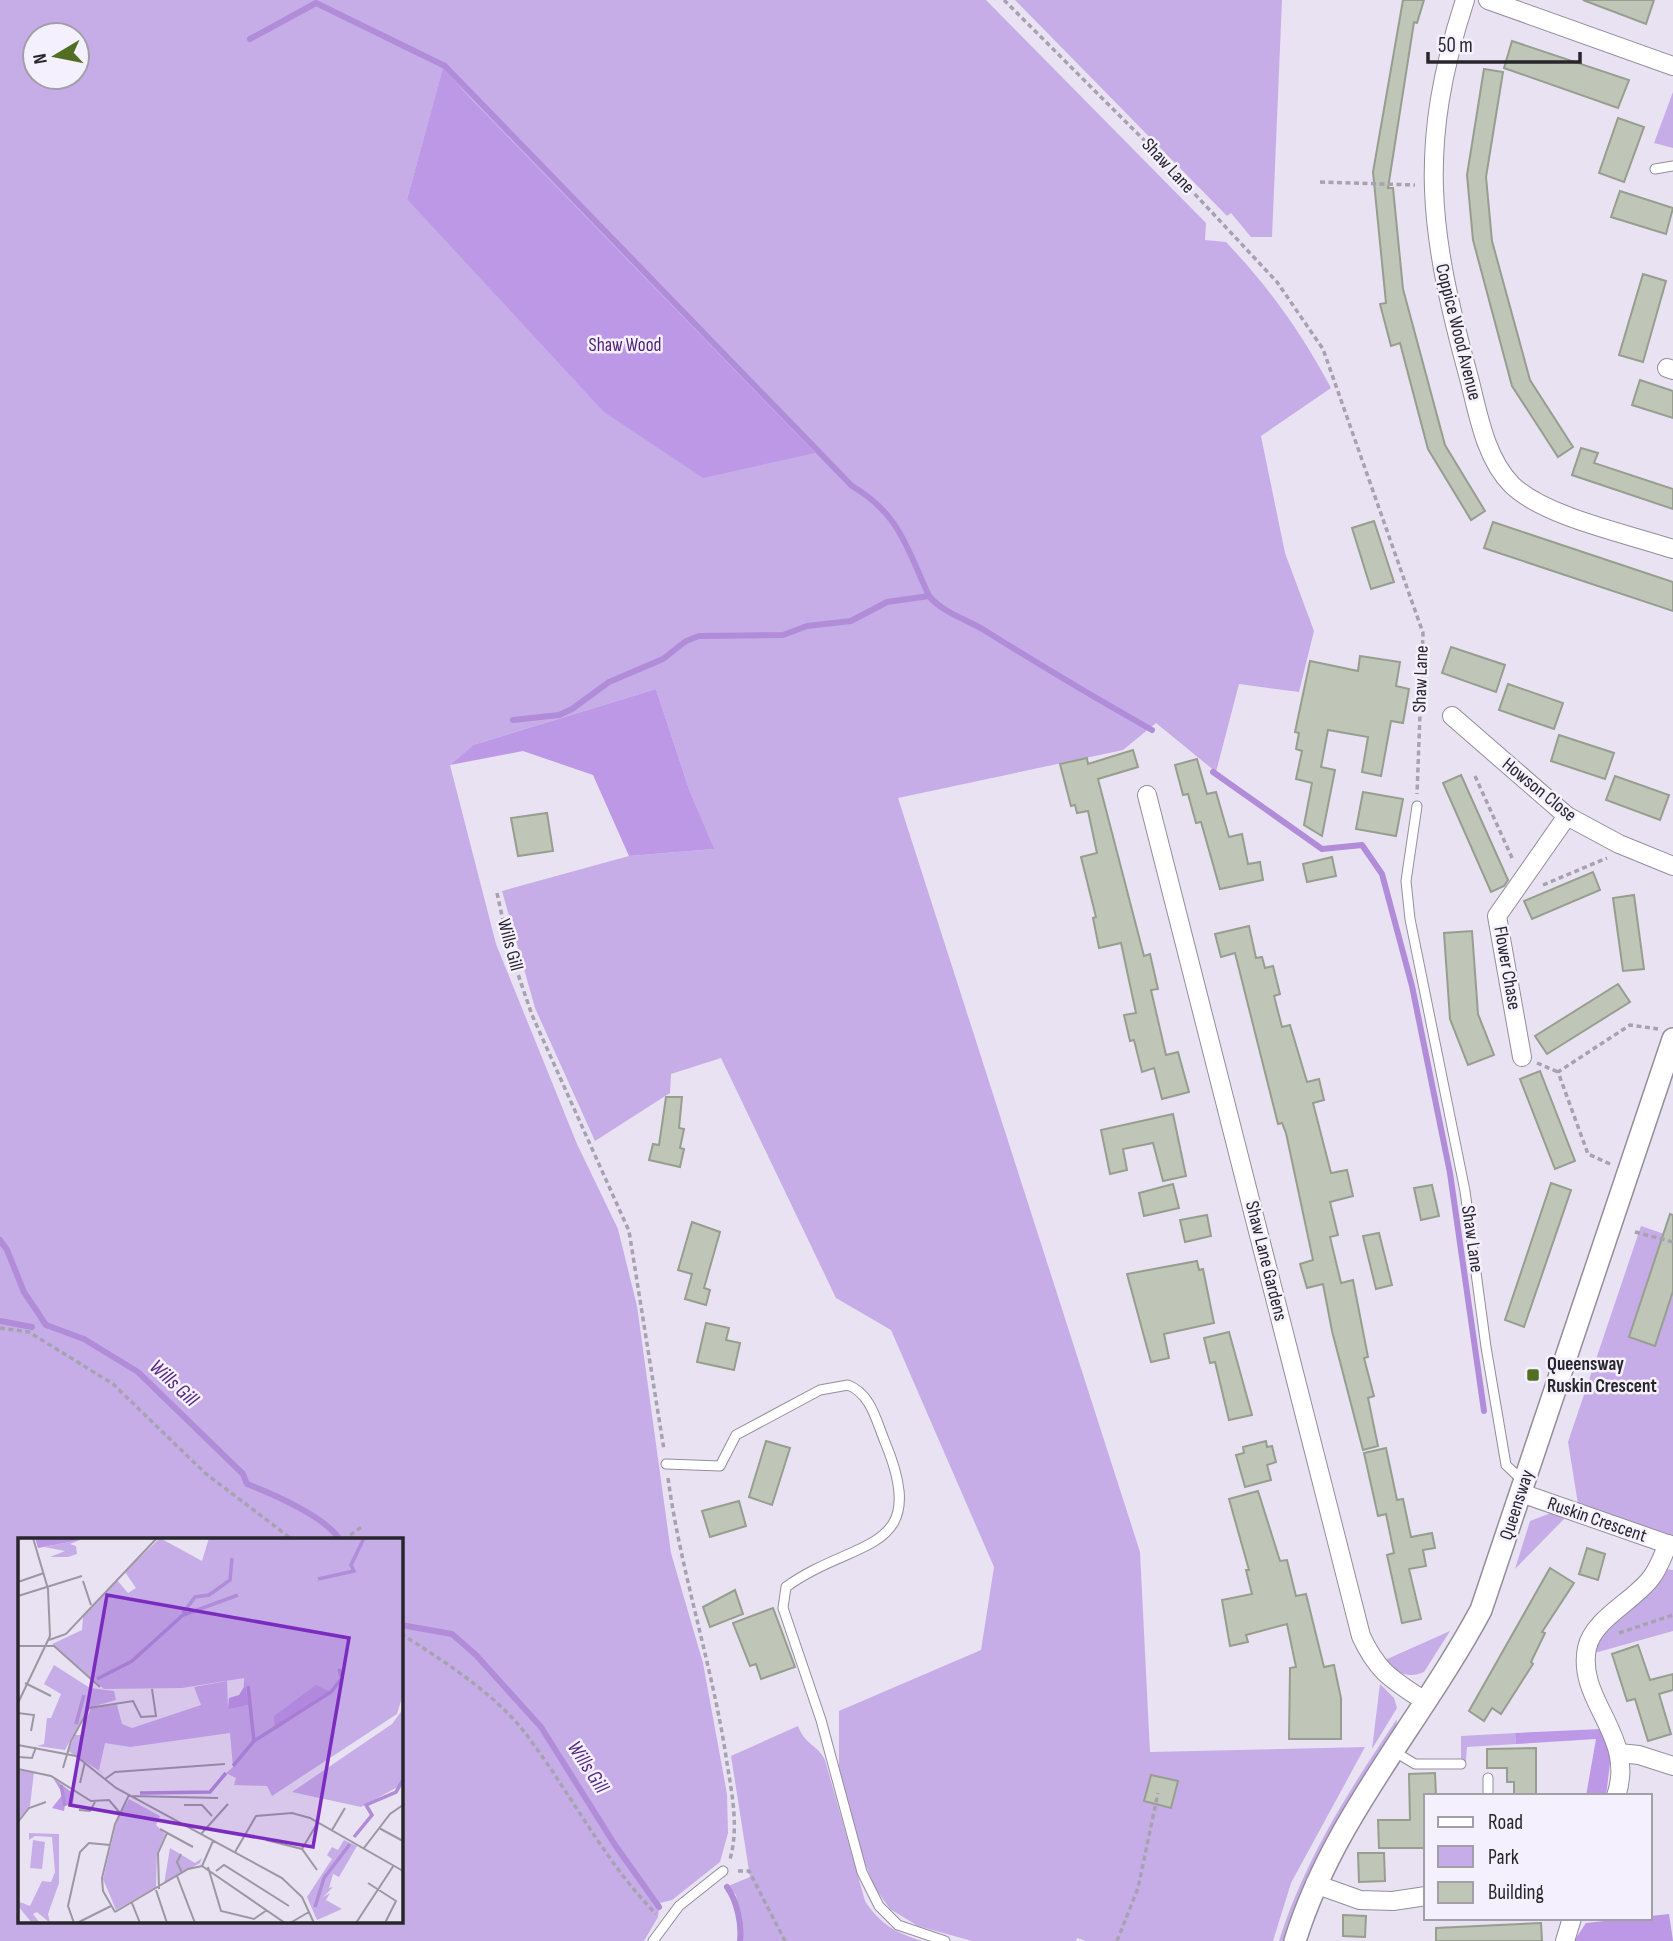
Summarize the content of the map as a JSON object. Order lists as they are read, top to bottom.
{
  "streets": {
    "street": [
      "Coppice Wood Avenue",
      "Howson Close",
      "Flower Chase",
      "Shaw Lane Gardens",
      "Queensway",
      "Ruskin Crescent"
    ],
    "lane": ["Shaw Lane"],
    "path": ["Wills Gill"]
  },
  "crossings": [
    ["Shaw Lane", "Queensway"],
    ["Shaw Lane", "Ruskin Crescent"],
    ["Howson Close", "Flower Chase"],
    ["Shaw Lane Gardens", "Queensway"],
    ["Queensway", "Ruskin Crescent"]
  ],
  "water": ["Wills Gill"],
  "parks": ["Shaw Wood"],
  "places": {
    "transit": ["Queensway Ruskin Crescent"]
  },
  "legend": ["Road", "Park", "Building"],
  "scale_bar": "50 m",
  "north": "left"
}
